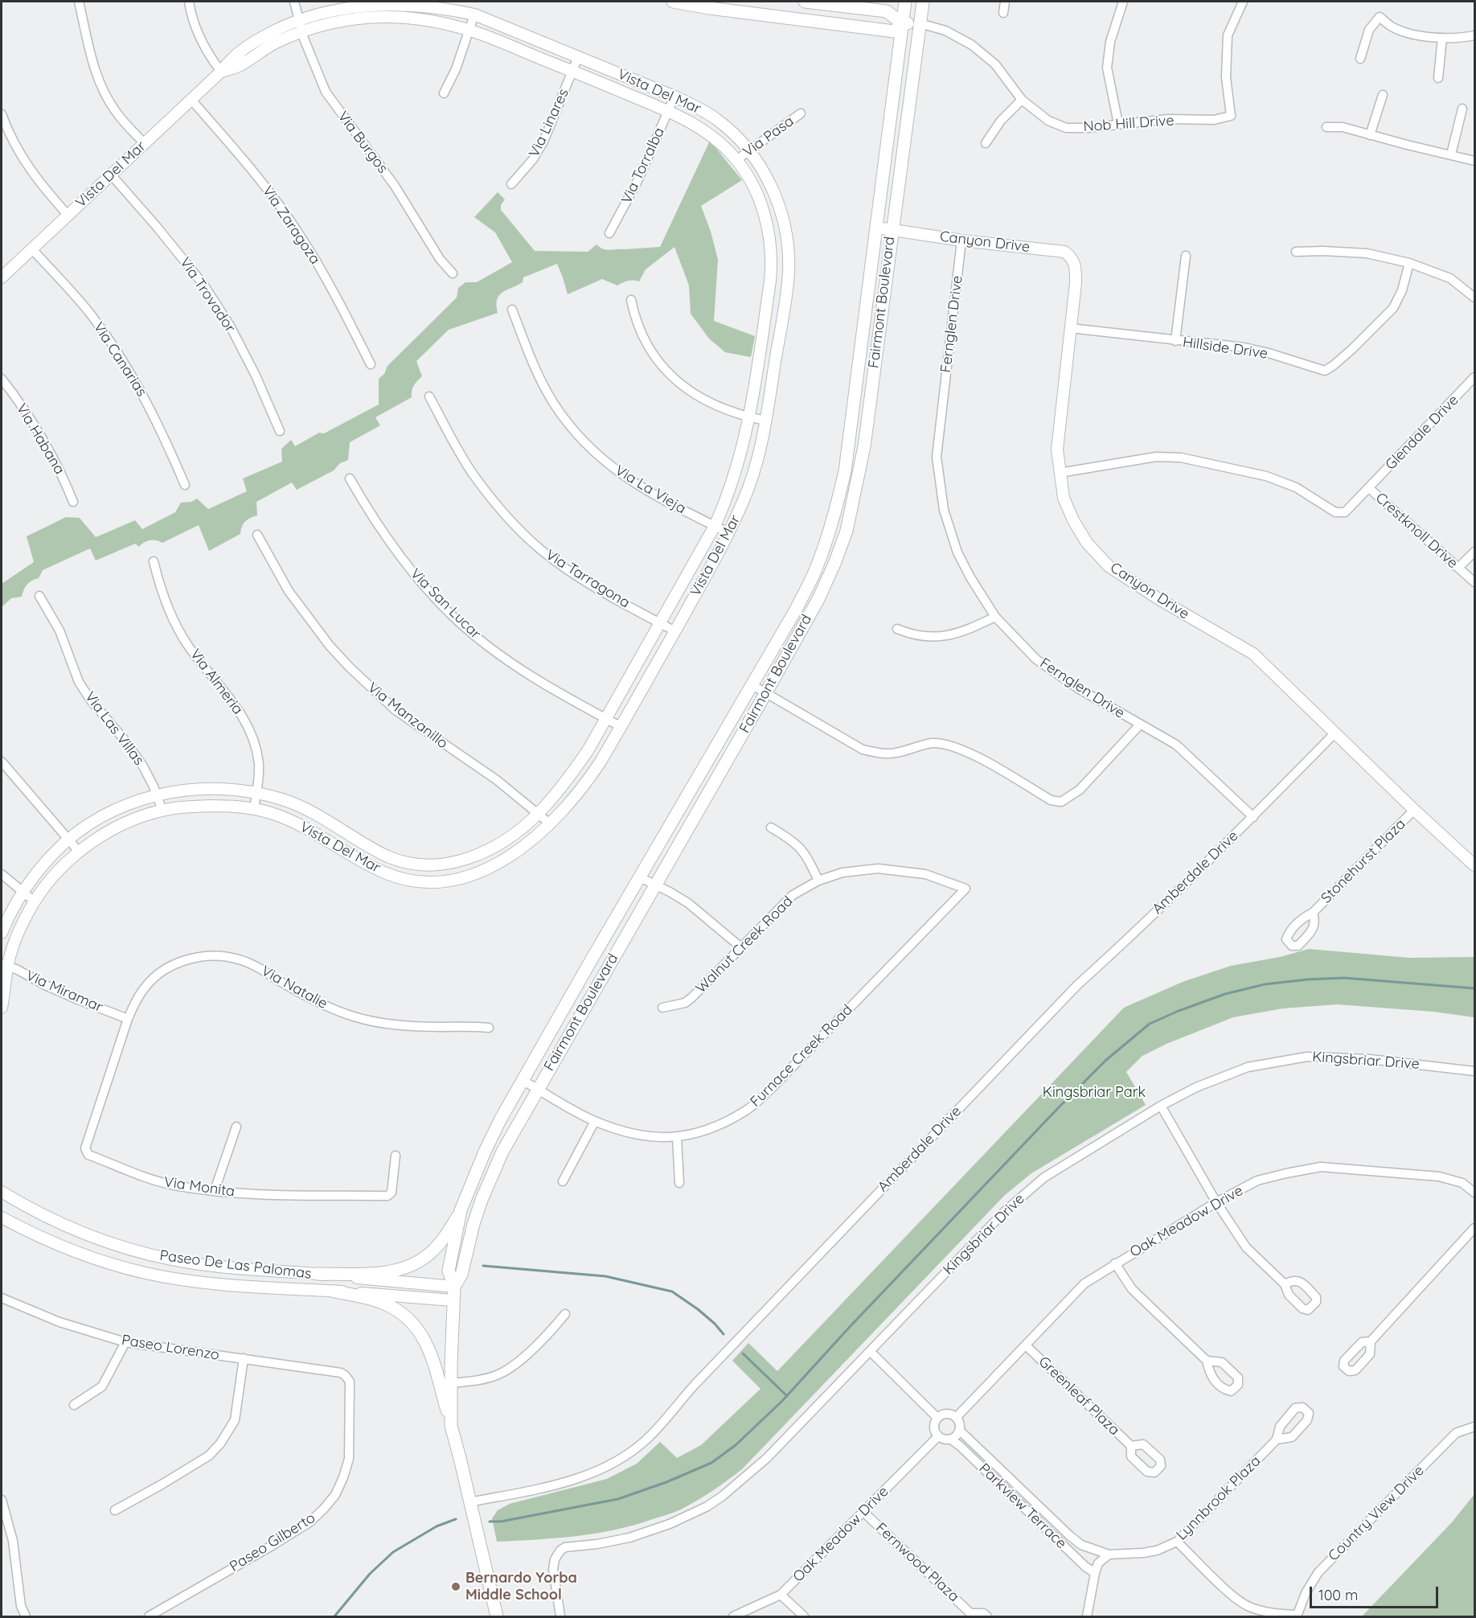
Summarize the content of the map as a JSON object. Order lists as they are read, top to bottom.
{
  "streets": {
    "main road": ["Fairmont Boulevard"],
    "street": [
      "Vista Del Mar",
      "Via Linares",
      "Nob Hill Drive",
      "Via Pasa",
      "Via Burgos",
      "Via Torralba",
      "Via Zaragoza",
      "Canyon Drive",
      "Via Trovador",
      "Fernglen Drive",
      "Hillside Drive",
      "Via Canarias",
      "Glendale Drive",
      "Via Habana",
      "Via La Vieja",
      "Crestknoll Drive",
      "Via Tarragona",
      "Via San Lucar",
      "Via Almeria",
      "Via Manzanillo",
      "Via Las Villas",
      "Stonehurst Plaza",
      "Amberdale Drive",
      "Walnut Creek Road",
      "Via Natalie",
      "Via Miramar",
      "Furnace Creek Road",
      "Kingsbriar Drive",
      "Via Monita",
      "Oak Meadow Drive",
      "Paseo De Las Palomas",
      "Paseo Lorenzo",
      "Greenleaf Plaza",
      "Lynnbrook Plaza",
      "Parkview Terrace",
      "Country View Drive",
      "Paseo Gilberto",
      "Fernwood Plaza"
    ]
  },
  "crossings": [
    ["Vista Del Mar", "Via Linares"],
    ["Vista Del Mar", "Via Pasa"],
    ["Vista Del Mar", "Via Burgos"],
    ["Vista Del Mar", "Via Torralba"],
    ["Vista Del Mar", "Via Zaragoza"],
    ["Vista Del Mar", "Via Trovador"],
    ["Vista Del Mar", "Via Canarias"],
    ["Vista Del Mar", "Via La Vieja"],
    ["Vista Del Mar", "Via Tarragona"],
    ["Vista Del Mar", "Via San Lucar"],
    ["Vista Del Mar", "Via Almeria"],
    ["Vista Del Mar", "Via Manzanillo"],
    ["Vista Del Mar", "Via Las Villas"],
    ["Vista Del Mar", "Via Miramar"],
    ["Nob Hill Drive", "Fairmont Boulevard"],
    ["Canyon Drive", "Fairmont Boulevard"],
    ["Canyon Drive", "Fernglen Drive"],
    ["Canyon Drive", "Hillside Drive"],
    ["Canyon Drive", "Crestknoll Drive"],
    ["Canyon Drive", "Stonehurst Plaza"],
    ["Canyon Drive", "Amberdale Drive"],
    ["Fairmont Boulevard", "Amberdale Drive"],
    ["Fairmont Boulevard", "Furnace Creek Road"],
    ["Fairmont Boulevard", "Paseo De Las Palomas"],
    ["Fernglen Drive", "Amberdale Drive"],
    ["Glendale Drive", "Crestknoll Drive"],
    ["Walnut Creek Road", "Furnace Creek Road"],
    ["Via Natalie", "Via Miramar"],
    ["Via Natalie", "Via Monita"],
    ["Via Miramar", "Via Monita"],
    ["Oak Meadow Drive", "Greenleaf Plaza"],
    ["Oak Meadow Drive", "Parkview Terrace"],
    ["Oak Meadow Drive", "Fernwood Plaza"],
    ["Paseo Lorenzo", "Paseo Gilberto"],
    ["Lynnbrook Plaza", "Parkview Terrace"]
  ],
  "parks": ["Kingsbriar Park"],
  "places": ["Bernardo Yorba Middle School"],
  "scale_bar": "100 m"
}
